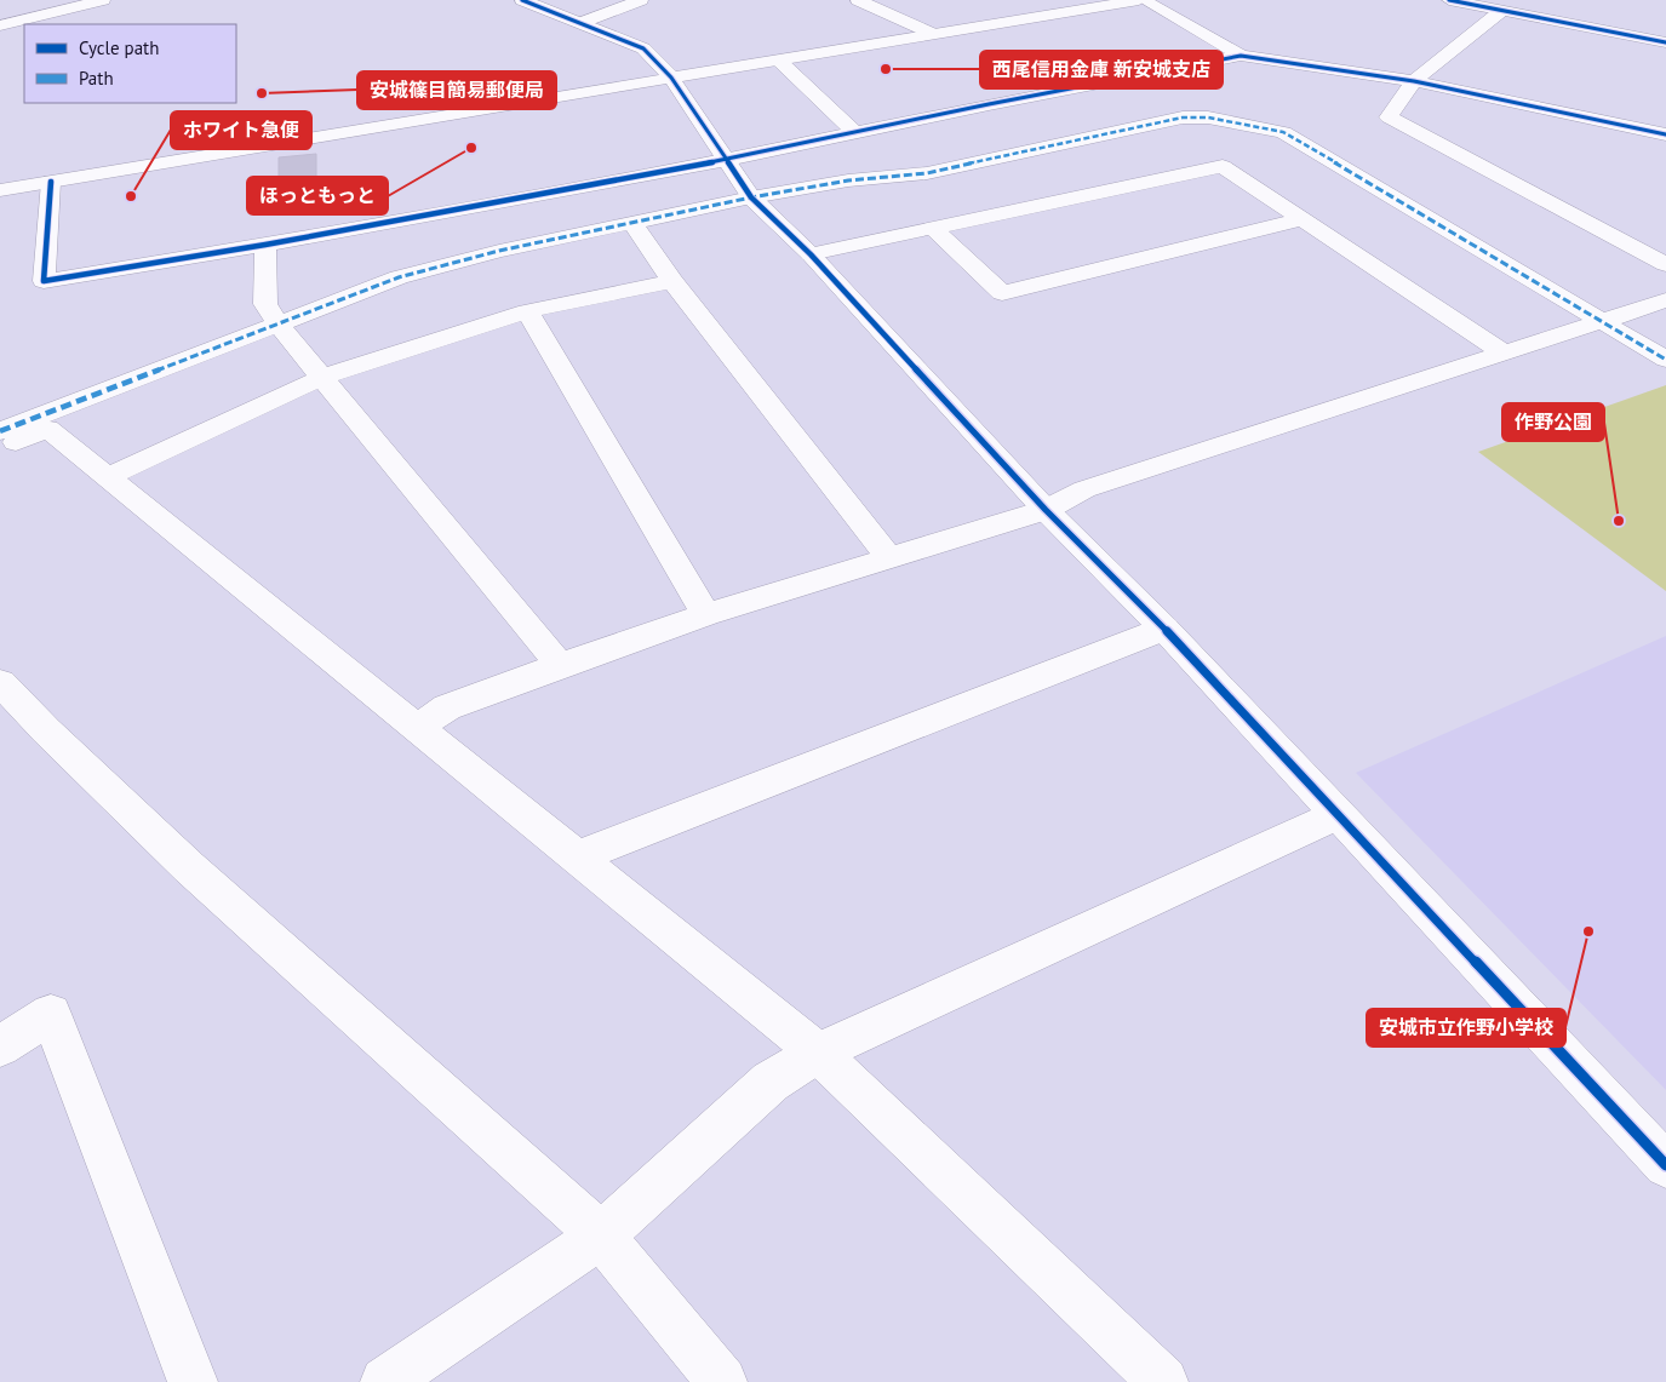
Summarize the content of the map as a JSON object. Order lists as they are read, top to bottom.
{
  "places": [
    "西尾信用金庫 新安城支店",
    "安城篠目簡易郵便局",
    "ほっともっと",
    "ホワイト急便",
    "作野公園",
    "安城市立作野小学校"
  ],
  "legend": ["Cycle path", "Path"]
}
